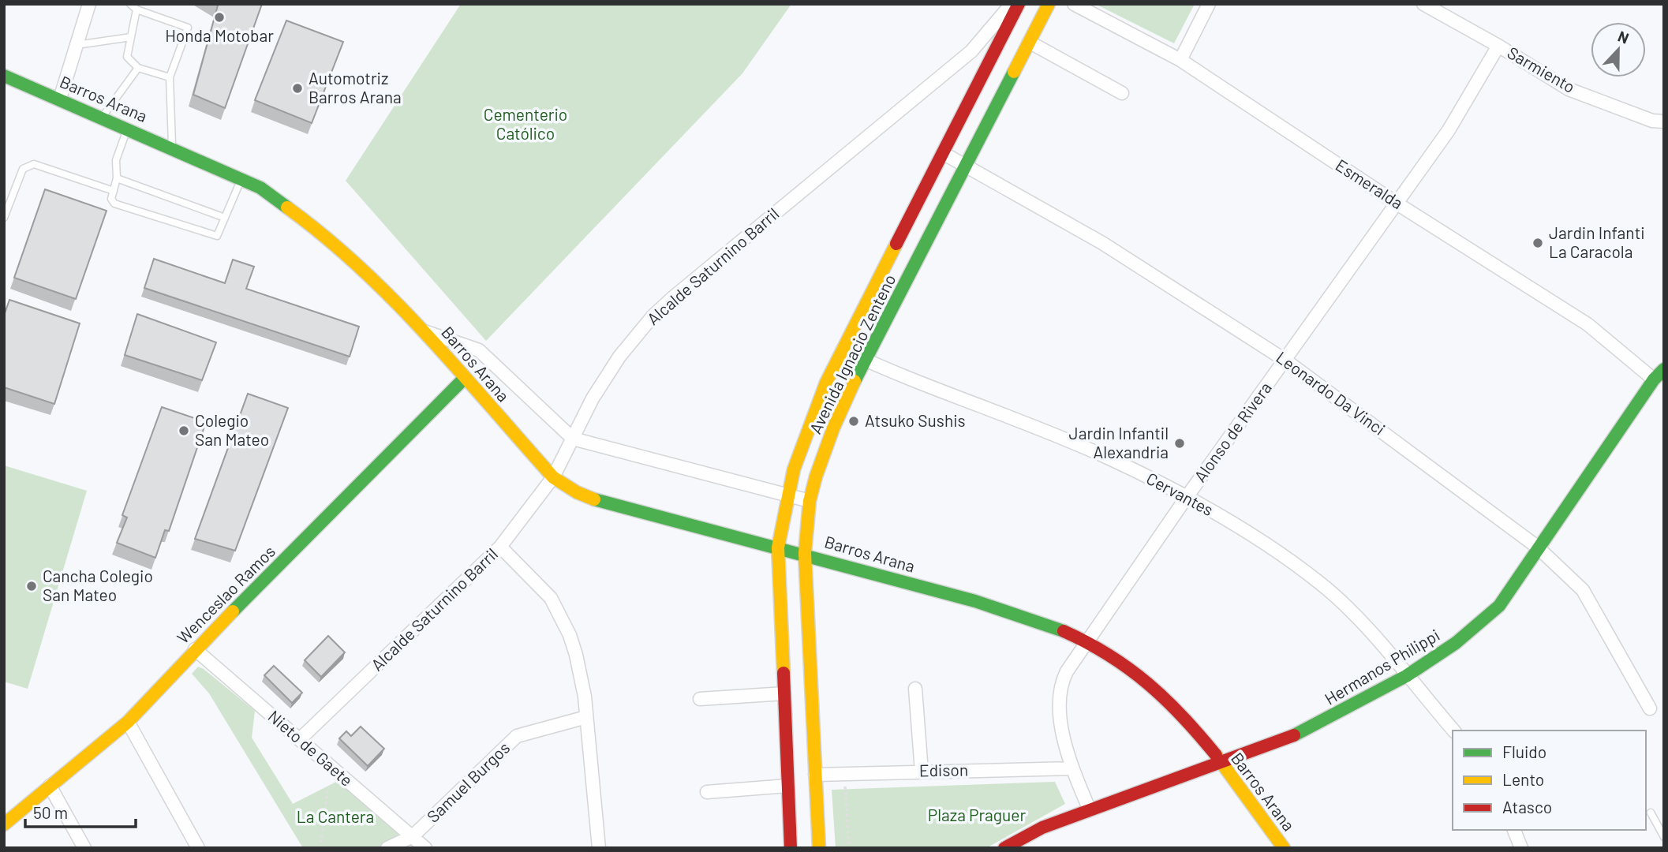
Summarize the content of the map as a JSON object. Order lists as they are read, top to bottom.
{
  "streets": {
    "street": [
      "Sarmiento",
      "Barros Arana",
      "Esmeralda",
      "Alcalde Saturnino Barril",
      "Avenida Ignacio Zenteno",
      "Leonardo Da Vinci",
      "Alonso de Rivera",
      "Cervantes",
      "Wenceslao Ramos",
      "Hermanos Philippi",
      "Nieto de Gaete",
      "Edison",
      "Samuel Burgos"
    ]
  },
  "crossings": [
    ["Sarmiento", "Alonso de Rivera"],
    ["Barros Arana", "Alcalde Saturnino Barril"],
    ["Barros Arana", "Avenida Ignacio Zenteno"],
    ["Barros Arana", "Alonso de Rivera"],
    ["Barros Arana", "Wenceslao Ramos"],
    ["Barros Arana", "Hermanos Philippi"],
    ["Esmeralda", "Alonso de Rivera"],
    ["Esmeralda", "Hermanos Philippi"],
    ["Alcalde Saturnino Barril", "Nieto de Gaete"],
    ["Avenida Ignacio Zenteno", "Leonardo Da Vinci"],
    ["Avenida Ignacio Zenteno", "Cervantes"],
    ["Avenida Ignacio Zenteno", "Edison"],
    ["Leonardo Da Vinci", "Alonso de Rivera"],
    ["Leonardo Da Vinci", "Hermanos Philippi"],
    ["Alonso de Rivera", "Cervantes"],
    ["Alonso de Rivera", "Hermanos Philippi"],
    ["Alonso de Rivera", "Edison"],
    ["Cervantes", "Hermanos Philippi"],
    ["Wenceslao Ramos", "Nieto de Gaete"],
    ["Nieto de Gaete", "Samuel Burgos"]
  ],
  "parks": ["Cementerio Católico", "Plaza Praguer", "La Cantera"],
  "places": [
    "Honda Motobar",
    "Automotriz Barros Arana",
    "Jardin Infanti La Caracola",
    "Atsuko Sushis",
    "Colegio San Mateo",
    "Jardin Infantil Alexandria",
    "Cancha Colegio San Mateo"
  ],
  "legend": ["Fluido", "Lento", "Atasco"],
  "scale_bar": "50 m",
  "north": "top"
}
